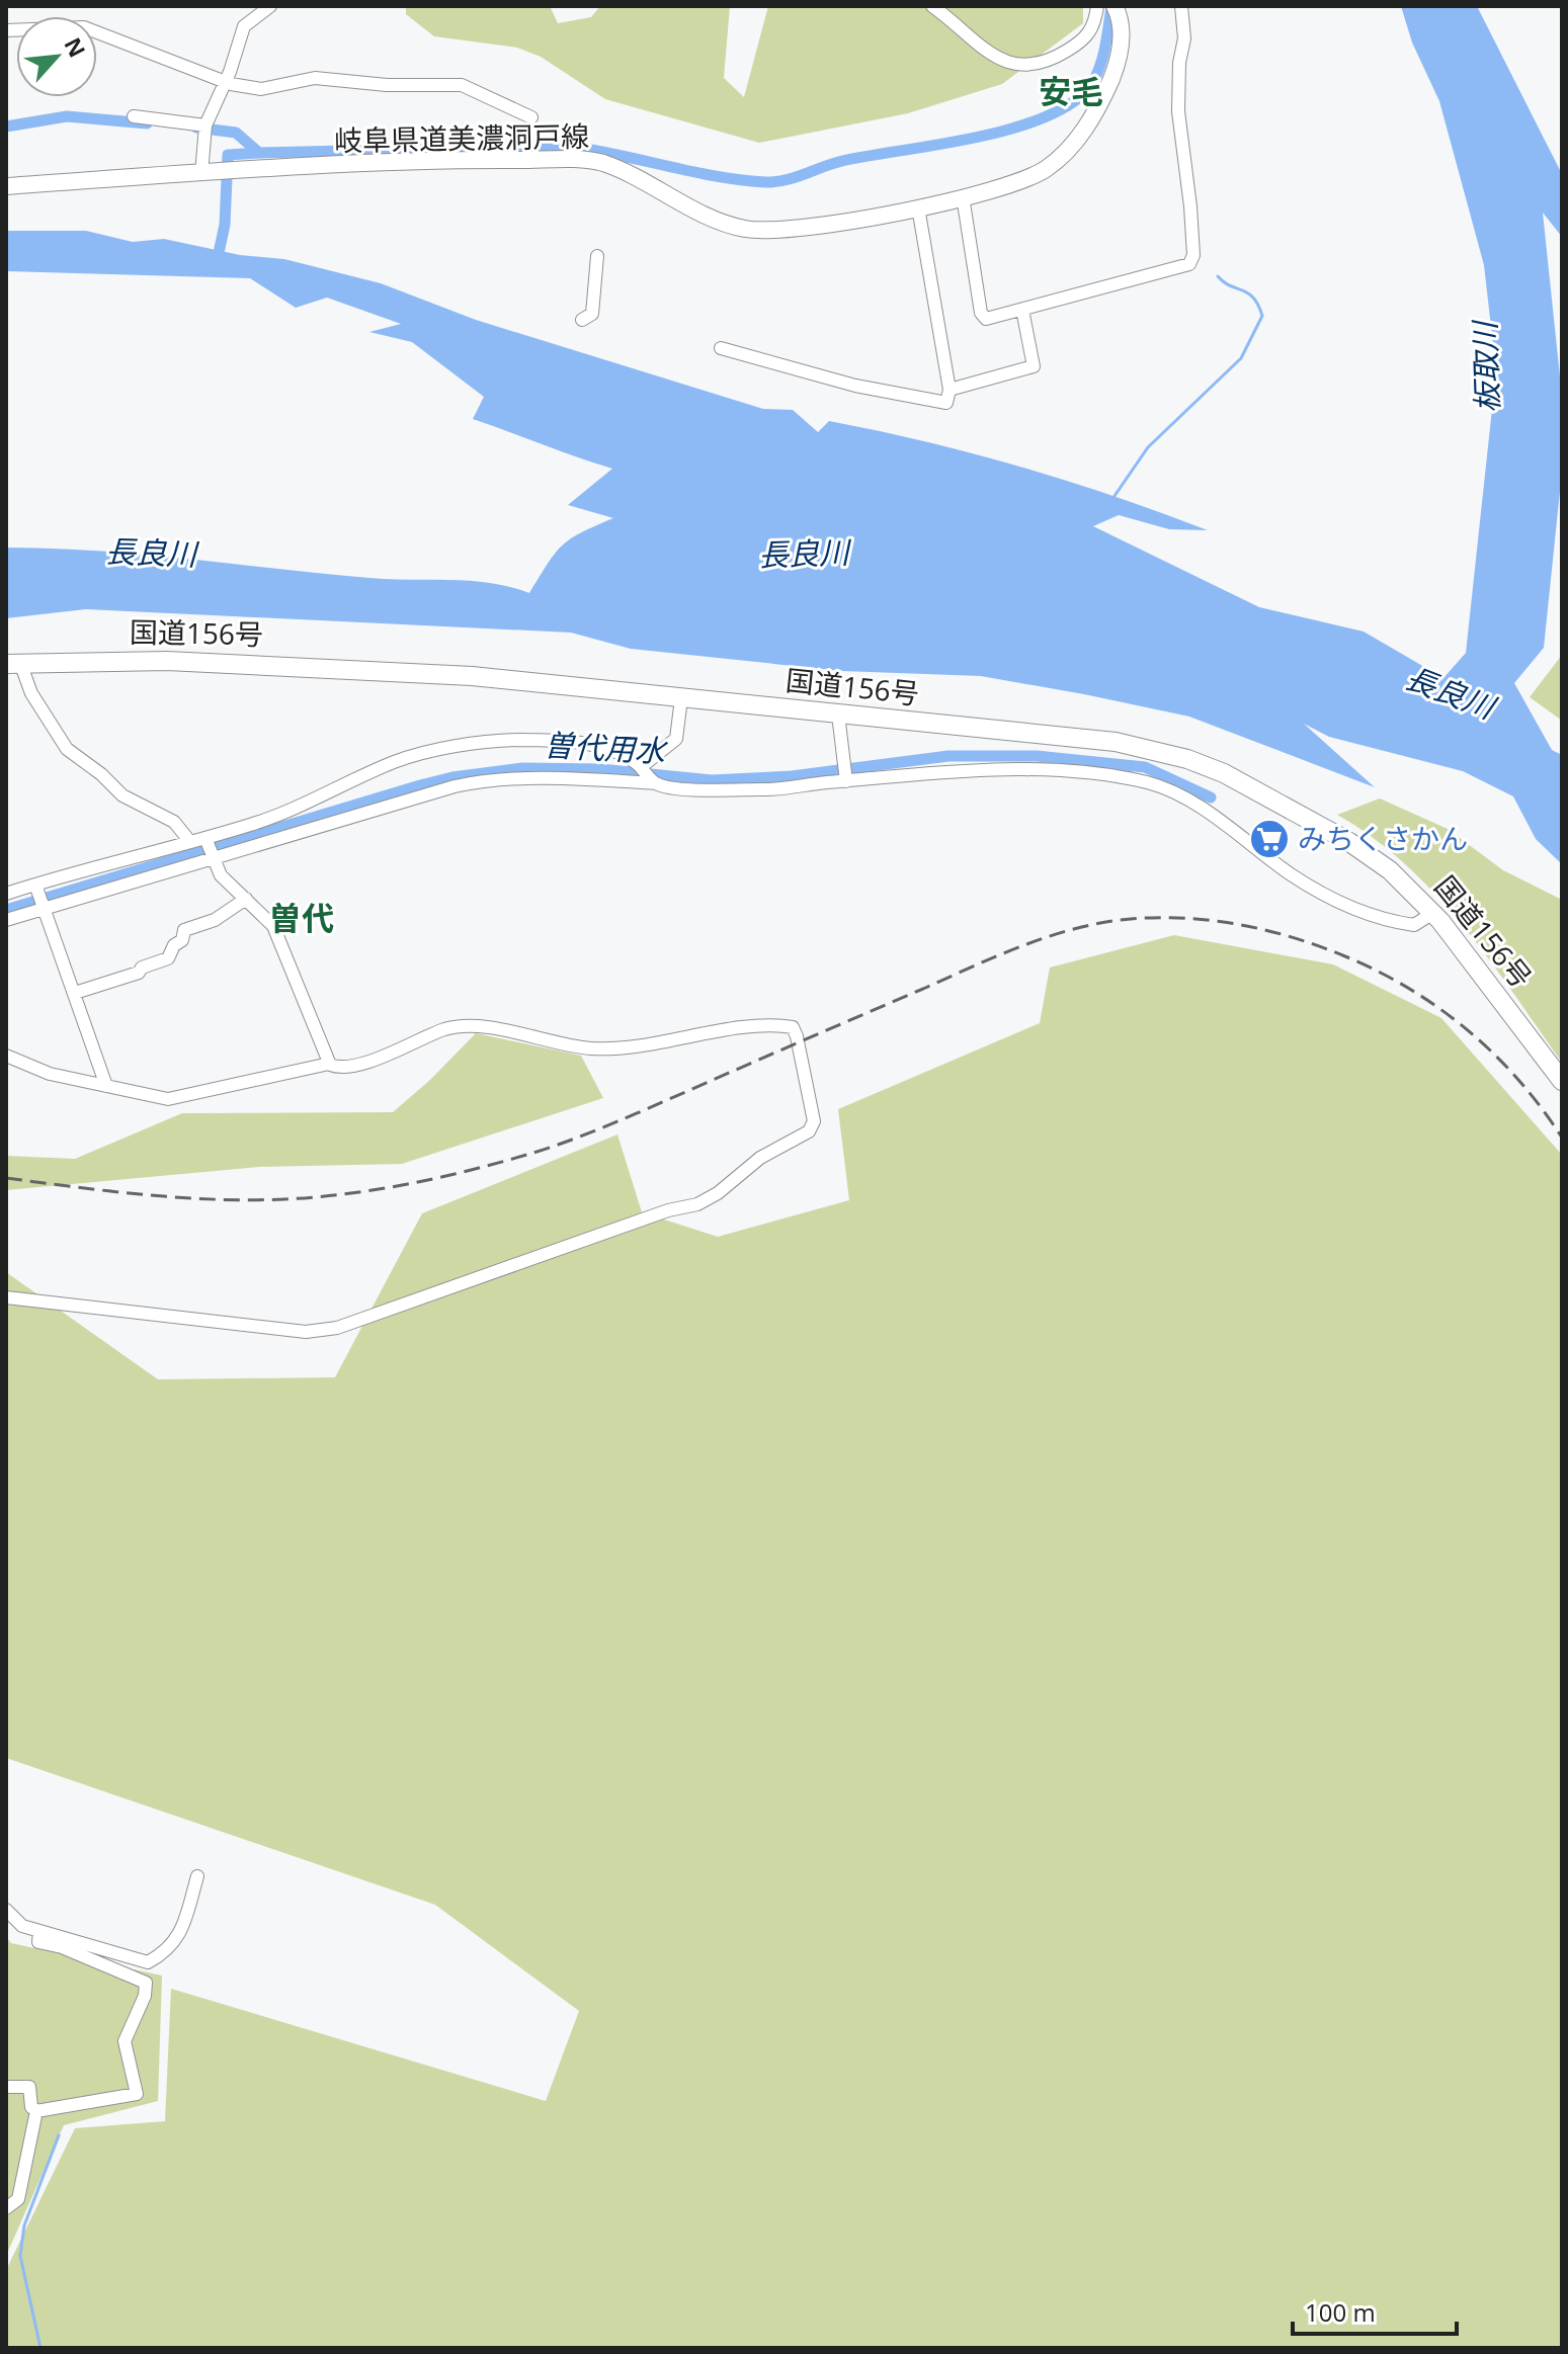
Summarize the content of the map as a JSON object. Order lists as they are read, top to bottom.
{
  "streets": {
    "highway": ["国道156号"],
    "main road": ["岐阜県道美濃洞戸線"]
  },
  "districts": ["安毛", "曽代"],
  "water": ["板取川", "長良川", "曽代用水"],
  "places": {
    "supermarket": ["みちくさかん"]
  },
  "scale_bar": "100 m",
  "north": "top right"
}
